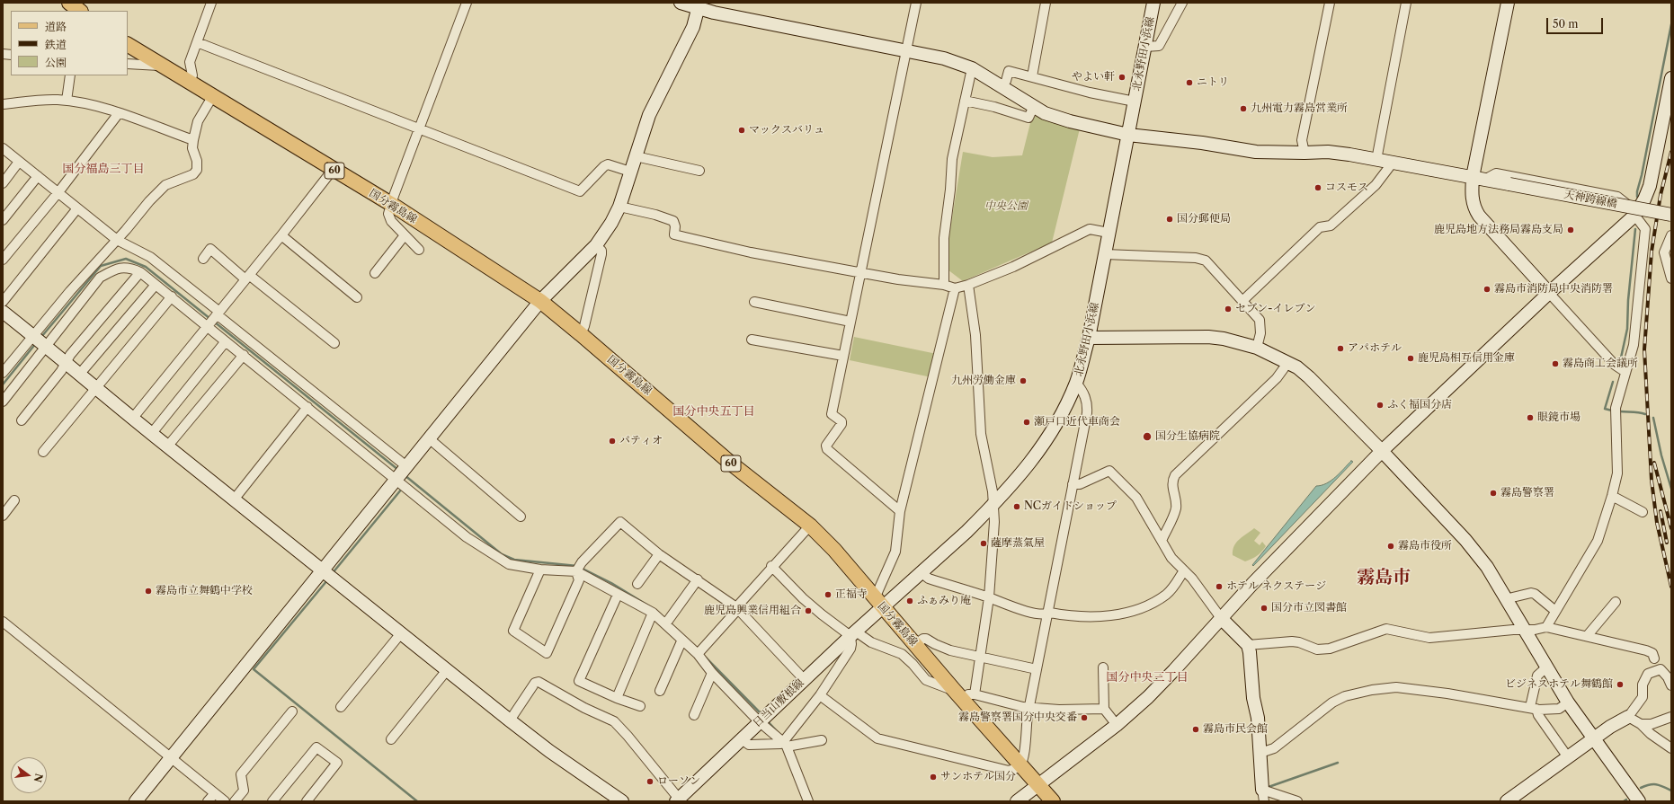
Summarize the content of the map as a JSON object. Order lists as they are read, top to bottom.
{
  "streets": {
    "main road": ["60", "国分霧島線"],
    "street": ["北永野田小浜線", "天神跨線橋", "日当山敷根線"]
  },
  "crossings": [
    ["北永野田小浜線", "天神跨線橋"],
    ["北永野田小浜線", "国分霧島線"],
    ["北永野田小浜線", "日当山敷根線"],
    ["国分霧島線", "日当山敷根線"]
  ],
  "districts": [
    "国分福島三丁目",
    "国分中央五丁目",
    "霧島市",
    "国分中央三丁目"
  ],
  "parks": ["中央公園"],
  "places": [
    "やよい軒",
    "ニトリ",
    "九州電力霧島営業所",
    "マックスバリュ",
    "コスモス",
    "国分郵便局",
    "鹿児島地方法務局霧島支局",
    "霧島市消防局中央消防署",
    "セブン-イレブン",
    "アパホテル",
    "鹿児島相互信用金庫",
    "霧島商工会議所",
    "九州労働金庫",
    "ふく福国分店",
    "眼鏡市場",
    "瀬戸口近代車商会",
    "国分生協病院",
    "パティオ",
    "霧島警察署",
    "NCガイドショップ",
    "薩摩蒸氣屋",
    "霧島市役所",
    "ホテル ネクステージ",
    "霧島市立舞鶴中学校",
    "正福寺",
    "ふぁみり庵",
    "国分市立図書館",
    "鹿児島興業信用組合",
    "ビジネスホテル舞鶴館",
    "霧島警察署国分中央交番",
    "霧島市民会館",
    "サンホテル国分",
    "ローソン"
  ],
  "legend": ["道路", "鉄道", "公園"],
  "scale_bar": "50 m",
  "north": "right"
}
